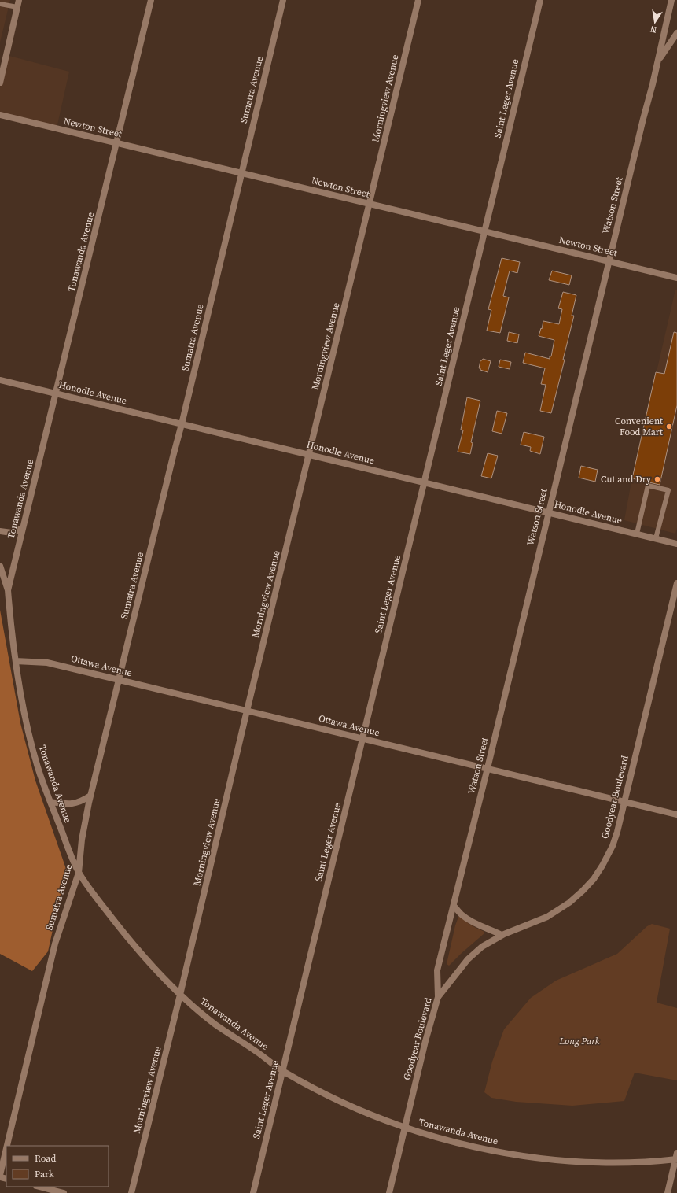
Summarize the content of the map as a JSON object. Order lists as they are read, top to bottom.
{
  "streets": {
    "street": [
      "Sumatra Avenue",
      "Morningview Avenue",
      "Saint Leger Avenue",
      "Newton Street",
      "Watson Street",
      "Tonawanda Avenue",
      "Honodle Avenue",
      "Ottawa Avenue",
      "Goodyear Boulevard"
    ]
  },
  "crossings": [
    ["Sumatra Avenue", "Newton Street"],
    ["Sumatra Avenue", "Tonawanda Avenue"],
    ["Sumatra Avenue", "Honodle Avenue"],
    ["Sumatra Avenue", "Ottawa Avenue"],
    ["Morningview Avenue", "Newton Street"],
    ["Morningview Avenue", "Tonawanda Avenue"],
    ["Morningview Avenue", "Honodle Avenue"],
    ["Morningview Avenue", "Ottawa Avenue"],
    ["Saint Leger Avenue", "Newton Street"],
    ["Saint Leger Avenue", "Tonawanda Avenue"],
    ["Saint Leger Avenue", "Honodle Avenue"],
    ["Saint Leger Avenue", "Ottawa Avenue"],
    ["Newton Street", "Watson Street"],
    ["Newton Street", "Tonawanda Avenue"],
    ["Watson Street", "Honodle Avenue"],
    ["Watson Street", "Ottawa Avenue"],
    ["Watson Street", "Goodyear Boulevard"],
    ["Tonawanda Avenue", "Honodle Avenue"],
    ["Tonawanda Avenue", "Ottawa Avenue"],
    ["Tonawanda Avenue", "Goodyear Boulevard"],
    ["Ottawa Avenue", "Goodyear Boulevard"]
  ],
  "parks": ["Long Park"],
  "places": ["Convenient Food Mart", "Cut and Dry"],
  "legend": ["Road", "Park"],
  "north": "bottom"
}
